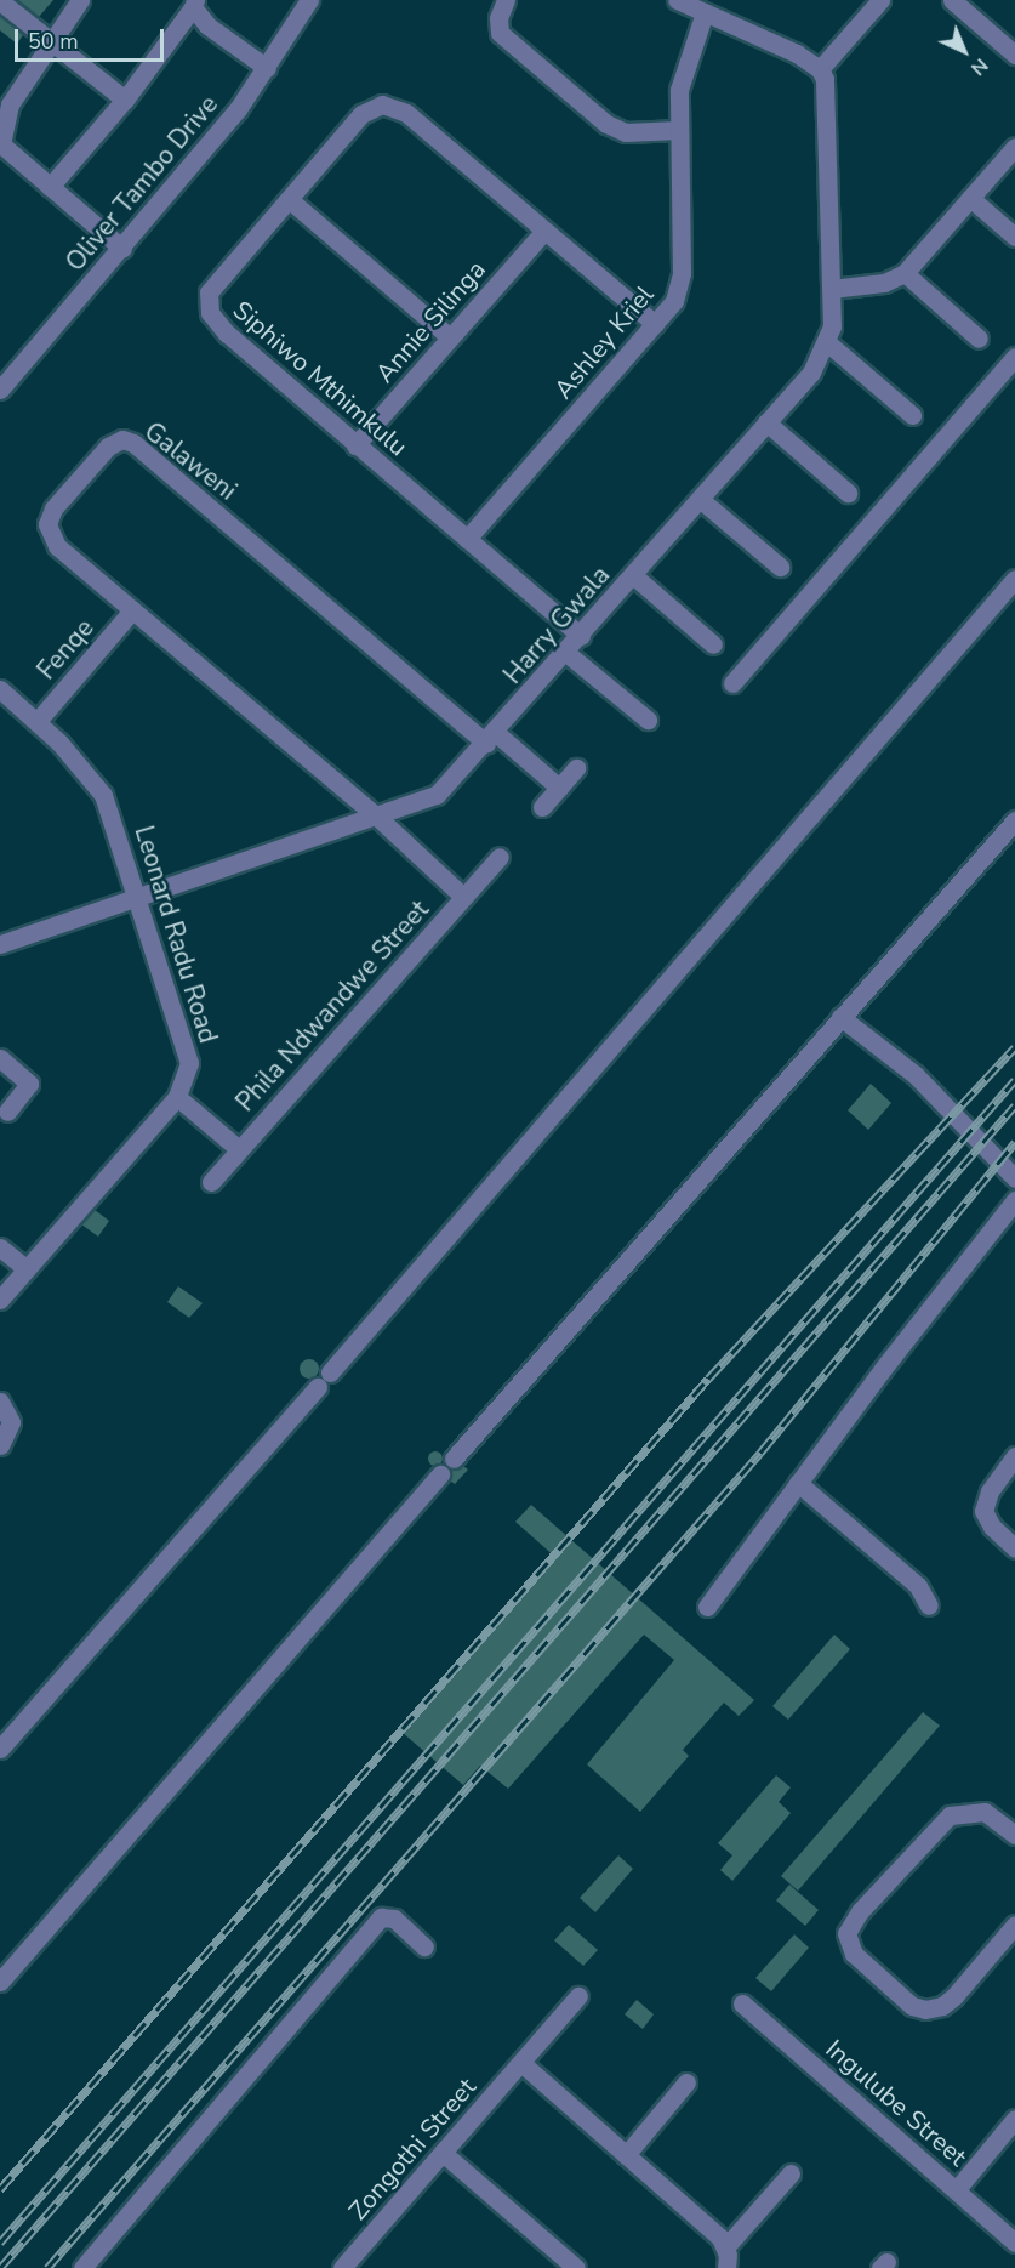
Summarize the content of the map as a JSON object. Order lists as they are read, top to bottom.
{
  "streets": {
    "street": [
      "Oliver Tambo Drive",
      "Annie Silinga",
      "Ashley Kriel",
      "Siphiwo Mthimkulu",
      "Galaweni",
      "Harry Gwala",
      "Fenqe",
      "Leonard Radu Road",
      "Phila Ndwandwe Street",
      "Ingulube Street",
      "Zongothi Street"
    ]
  },
  "crossings": [
    ["Annie Silinga", "Siphiwo Mthimkulu"],
    ["Ashley Kriel", "Siphiwo Mthimkulu"],
    ["Siphiwo Mthimkulu", "Harry Gwala"],
    ["Galaweni", "Harry Gwala"],
    ["Galaweni", "Fenqe"],
    ["Galaweni", "Phila Ndwandwe Street"],
    ["Harry Gwala", "Leonard Radu Road"],
    ["Harry Gwala", "Phila Ndwandwe Street"],
    ["Fenqe", "Leonard Radu Road"],
    ["Leonard Radu Road", "Phila Ndwandwe Street"]
  ],
  "scale_bar": "50 m",
  "north": "bottom right"
}
